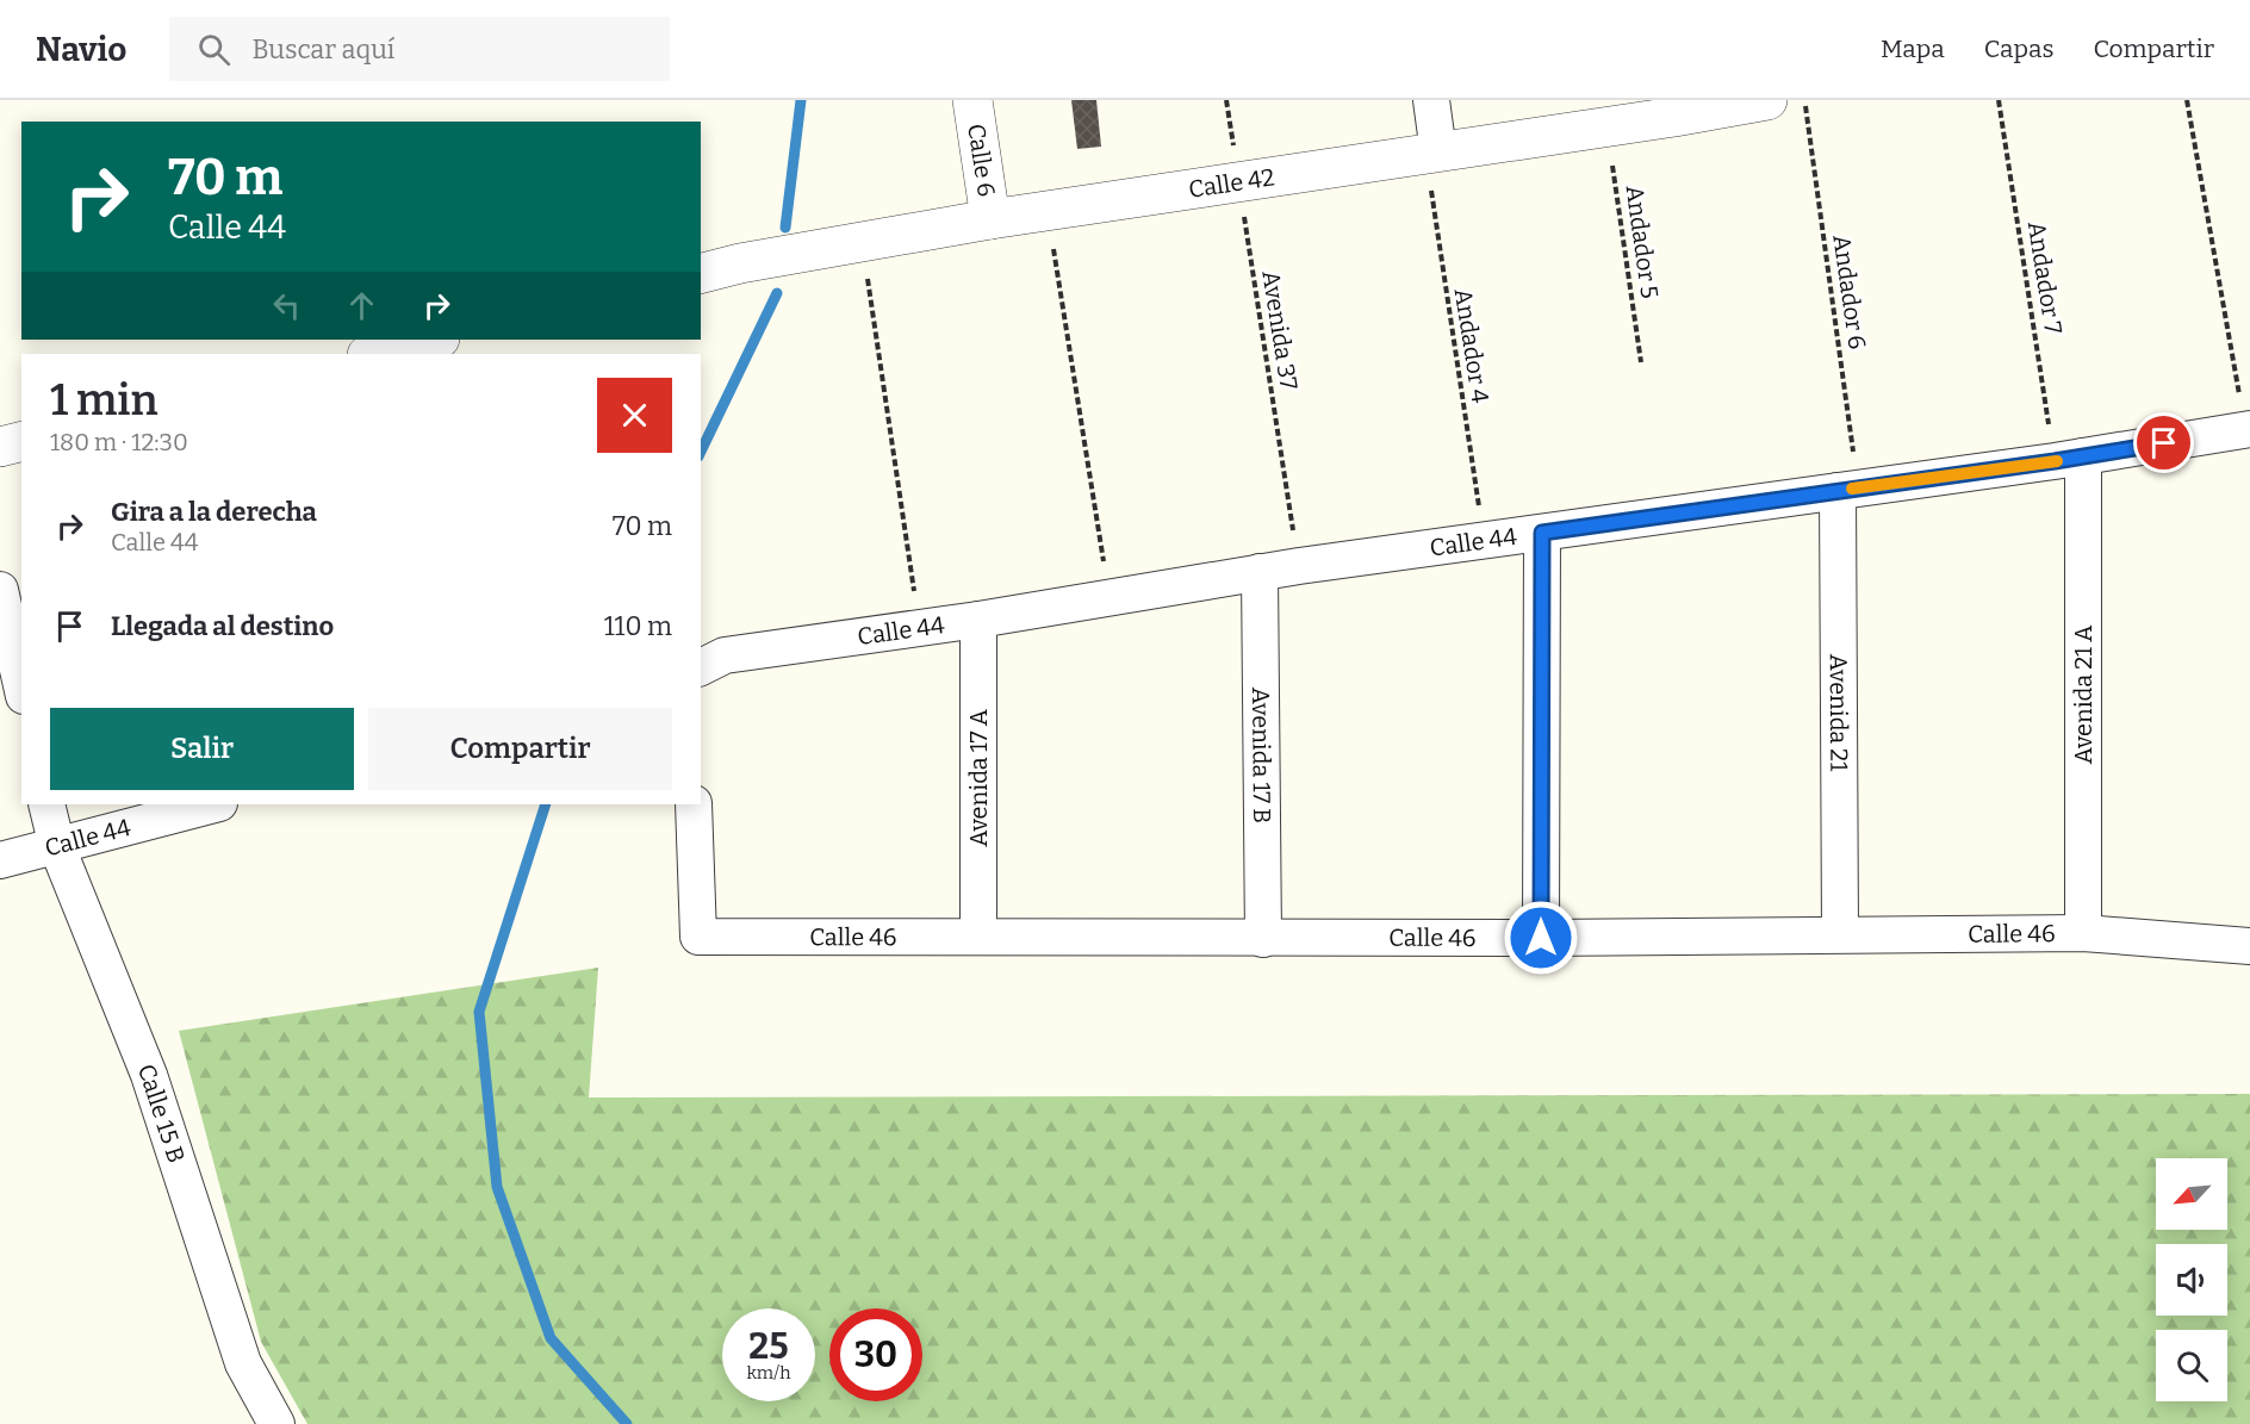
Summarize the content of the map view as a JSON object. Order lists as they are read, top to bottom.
{
  "streets": {
    "street": [
      "Calle 6",
      "Calle 42",
      "Calle 44",
      "Avenida 21 A",
      "Avenida 21",
      "Avenida 17 B",
      "Avenida 17 A",
      "Calle 46",
      "Calle 15 B"
    ],
    "path": [
      "Andador 5",
      "Andador 7",
      "Andador 6",
      "Avenida 37",
      "Andador 4"
    ]
  },
  "crossings": [
    ["Calle 6", "Calle 42"],
    ["Calle 42", "Andador 5"],
    ["Calle 42", "Avenida 37"],
    ["Calle 42", "Andador 4"],
    ["Andador 7", "Calle 44"],
    ["Andador 7", "Avenida 21 A"],
    ["Andador 6", "Calle 44"],
    ["Andador 6", "Avenida 21"],
    ["Avenida 37", "Calle 44"],
    ["Andador 4", "Calle 44"],
    ["Calle 44", "Avenida 21 A"],
    ["Calle 44", "Avenida 21"],
    ["Calle 44", "Avenida 17 B"],
    ["Calle 44", "Avenida 17 A"],
    ["Calle 44", "Calle 15 B"],
    ["Avenida 21 A", "Calle 46"],
    ["Avenida 21", "Calle 46"],
    ["Avenida 17 B", "Calle 46"],
    ["Avenida 17 A", "Calle 46"]
  ],
  "north": "bottom left",
  "page": {
    "header": "Navio",
    "search": "Buscar aquí",
    "nav": ["Mapa", "Capas", "Compartir"],
    "turn": ["70 m", "Calle 44"],
    "heading": ["1 min", "180 m · 12:30"],
    "list": [
      {
        "name": "Gira a la derecha",
        "note": "Calle 44",
        "value": "70 m"
      },
      {
        "name": "Llegada al destino",
        "value": "110 m"
      }
    ],
    "buttons": ["Salir", "Compartir"],
    "speed": "25 km/h",
    "limit": "30"
  }
}
